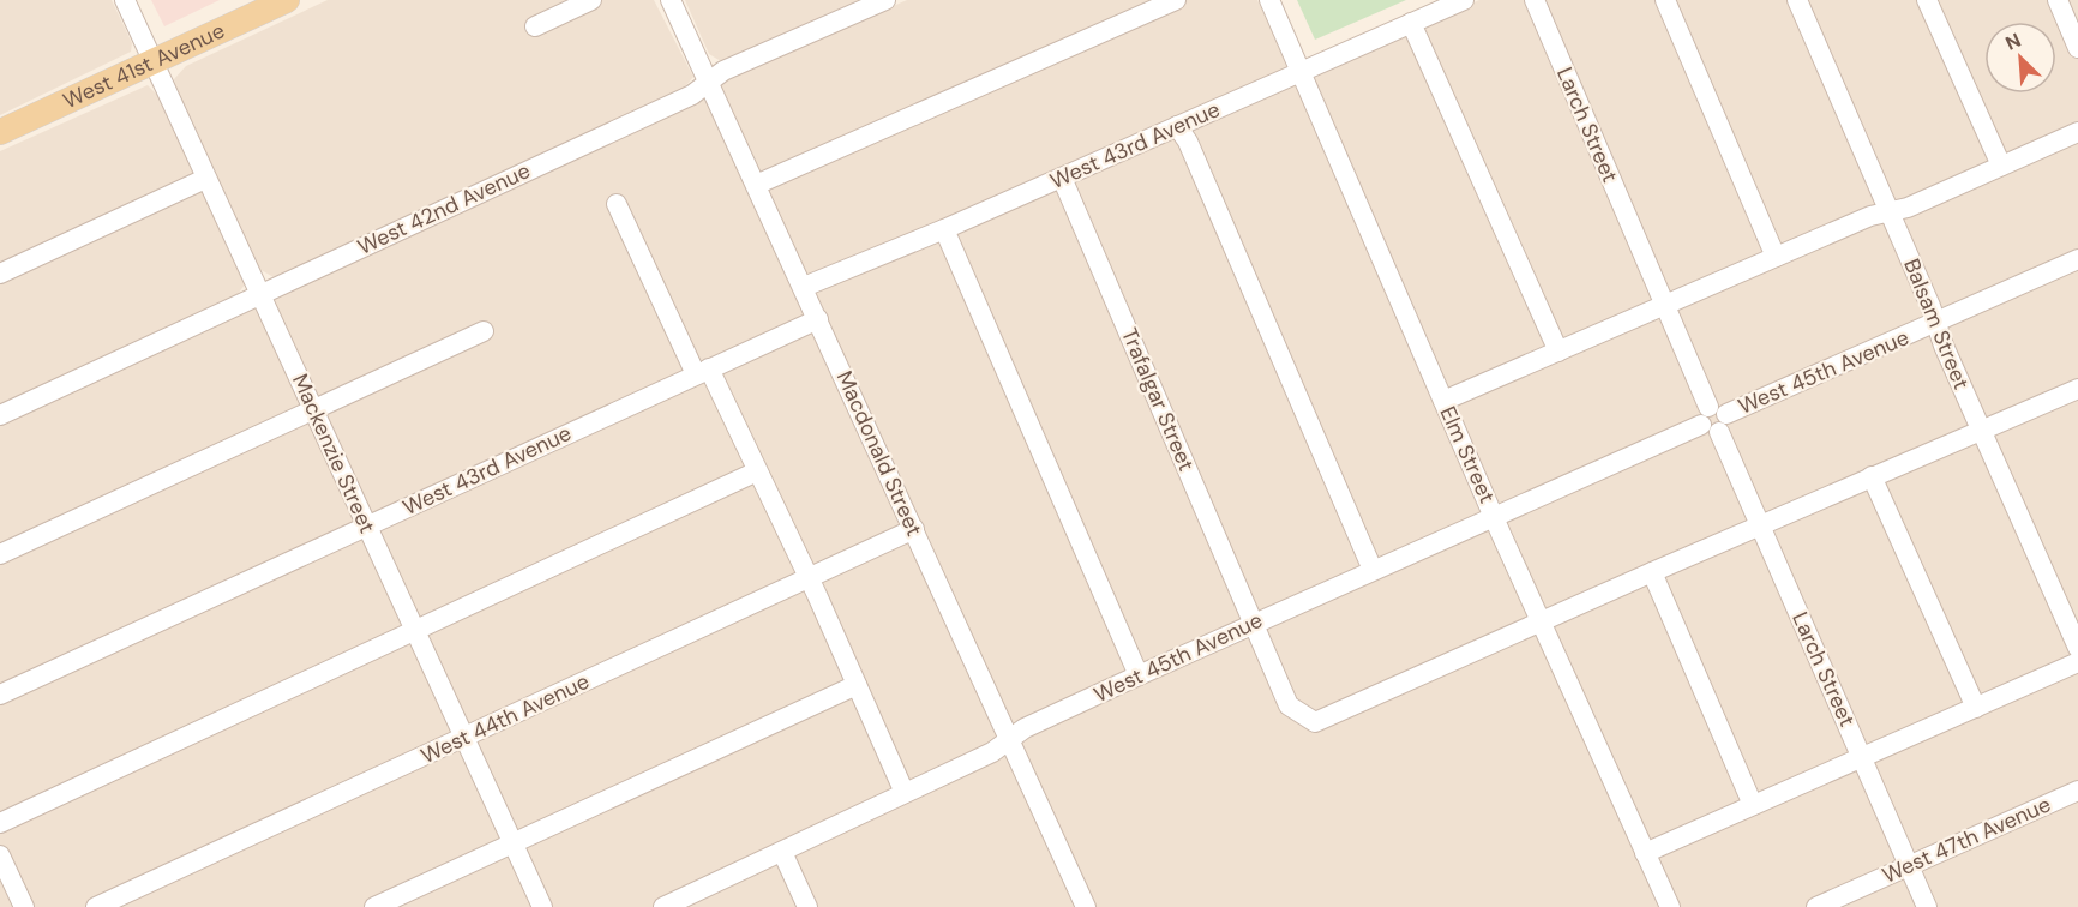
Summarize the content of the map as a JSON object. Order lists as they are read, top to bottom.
{
  "streets": {
    "main road": ["West 41st Avenue"],
    "street": [
      "Larch Street",
      "West 43rd Avenue",
      "West 42nd Avenue",
      "Balsam Street",
      "West 45th Avenue",
      "Trafalgar Street",
      "Mackenzie Street",
      "Macdonald Street",
      "Elm Street",
      "West 44th Avenue",
      "West 47th Avenue"
    ]
  },
  "crossings": [
    ["West 41st Avenue", "Mackenzie Street"],
    ["Larch Street", "West 45th Avenue"],
    ["Larch Street", "West 47th Avenue"],
    ["West 43rd Avenue", "Trafalgar Street"],
    ["West 43rd Avenue", "Mackenzie Street"],
    ["West 43rd Avenue", "Macdonald Street"],
    ["West 43rd Avenue", "Elm Street"],
    ["West 42nd Avenue", "Mackenzie Street"],
    ["West 42nd Avenue", "Macdonald Street"],
    ["Balsam Street", "West 45th Avenue"],
    ["West 45th Avenue", "Trafalgar Street"],
    ["West 45th Avenue", "Macdonald Street"],
    ["West 45th Avenue", "Elm Street"],
    ["Trafalgar Street", "Elm Street"],
    ["Mackenzie Street", "West 44th Avenue"],
    ["Macdonald Street", "West 44th Avenue"]
  ],
  "north": "top left"
}
